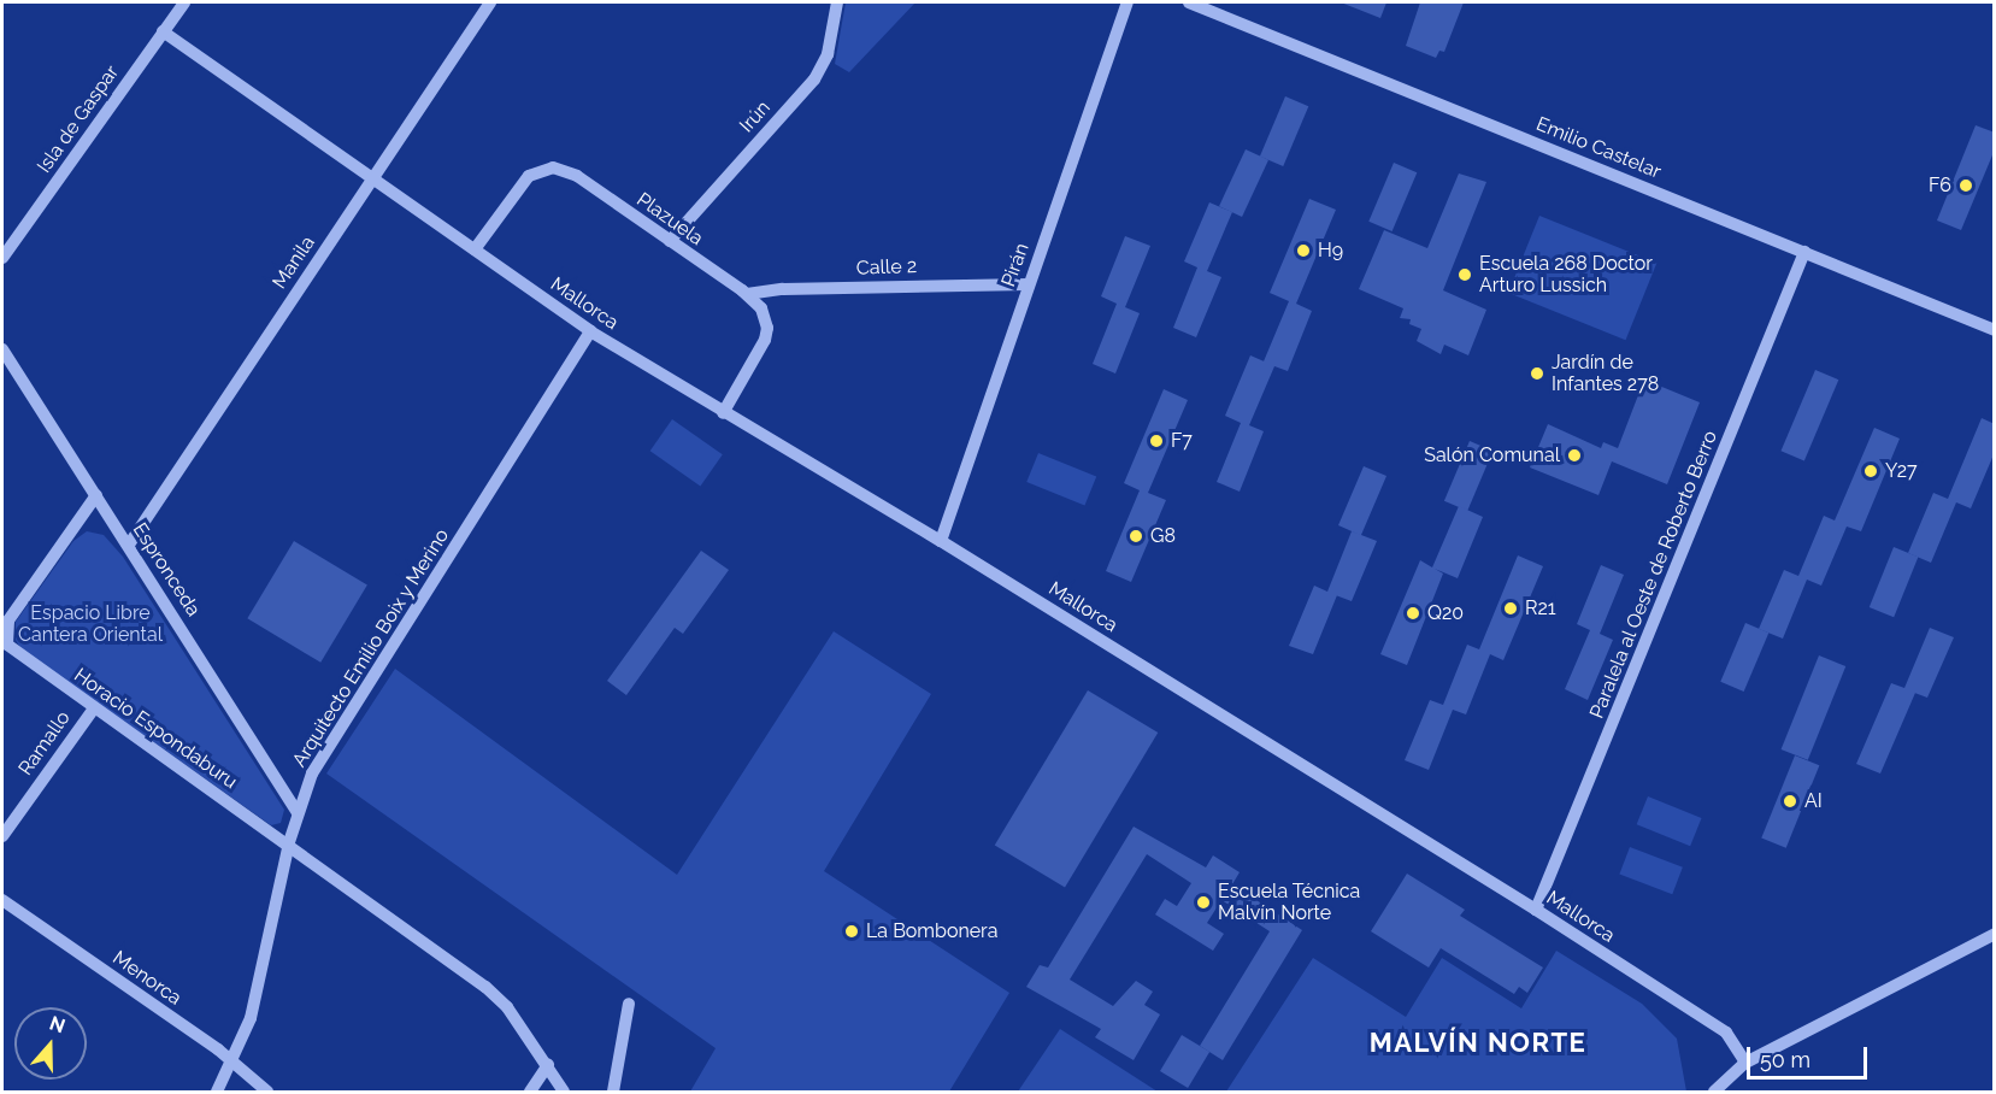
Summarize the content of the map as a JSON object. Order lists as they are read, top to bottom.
{
  "streets": {
    "street": [
      "Irún",
      "Isla de Gaspar",
      "Emilio Castelar",
      "Plazuela",
      "Manila",
      "Pirán",
      "Calle 2",
      "Mallorca",
      "Espronceda",
      "Paralela al Oeste de Roberto Berro",
      "Arquitecto Emilio Boix y Merino",
      "Horacio Espondaburu",
      "Ramallo",
      "Menorca"
    ]
  },
  "crossings": [
    ["Irún", "Plazuela"],
    ["Isla de Gaspar", "Mallorca"],
    ["Emilio Castelar", "Paralela al Oeste de Roberto Berro"],
    ["Plazuela", "Calle 2"],
    ["Plazuela", "Mallorca"],
    ["Manila", "Mallorca"],
    ["Manila", "Espronceda"],
    ["Pirán", "Calle 2"],
    ["Pirán", "Mallorca"],
    ["Mallorca", "Paralela al Oeste de Roberto Berro"],
    ["Mallorca", "Arquitecto Emilio Boix y Merino"],
    ["Espronceda", "Arquitecto Emilio Boix y Merino"],
    ["Espronceda", "Horacio Espondaburu"],
    ["Arquitecto Emilio Boix y Merino", "Horacio Espondaburu"],
    ["Arquitecto Emilio Boix y Merino", "Menorca"],
    ["Horacio Espondaburu", "Ramallo"]
  ],
  "districts": ["MALVÍN NORTE"],
  "parks": ["Espacio Libre Cantera Oriental"],
  "places": [
    "F6",
    "H9",
    "Escuela 268 Doctor Arturo Lussich",
    "Jardín de Infantes 278",
    "F7",
    "Salón Comunal",
    "Y27",
    "G8",
    "R21",
    "Q20",
    "AI",
    "Escuela Técnica Malvín Norte",
    "La Bombonera"
  ],
  "scale_bar": "50 m",
  "north": "top"
}
